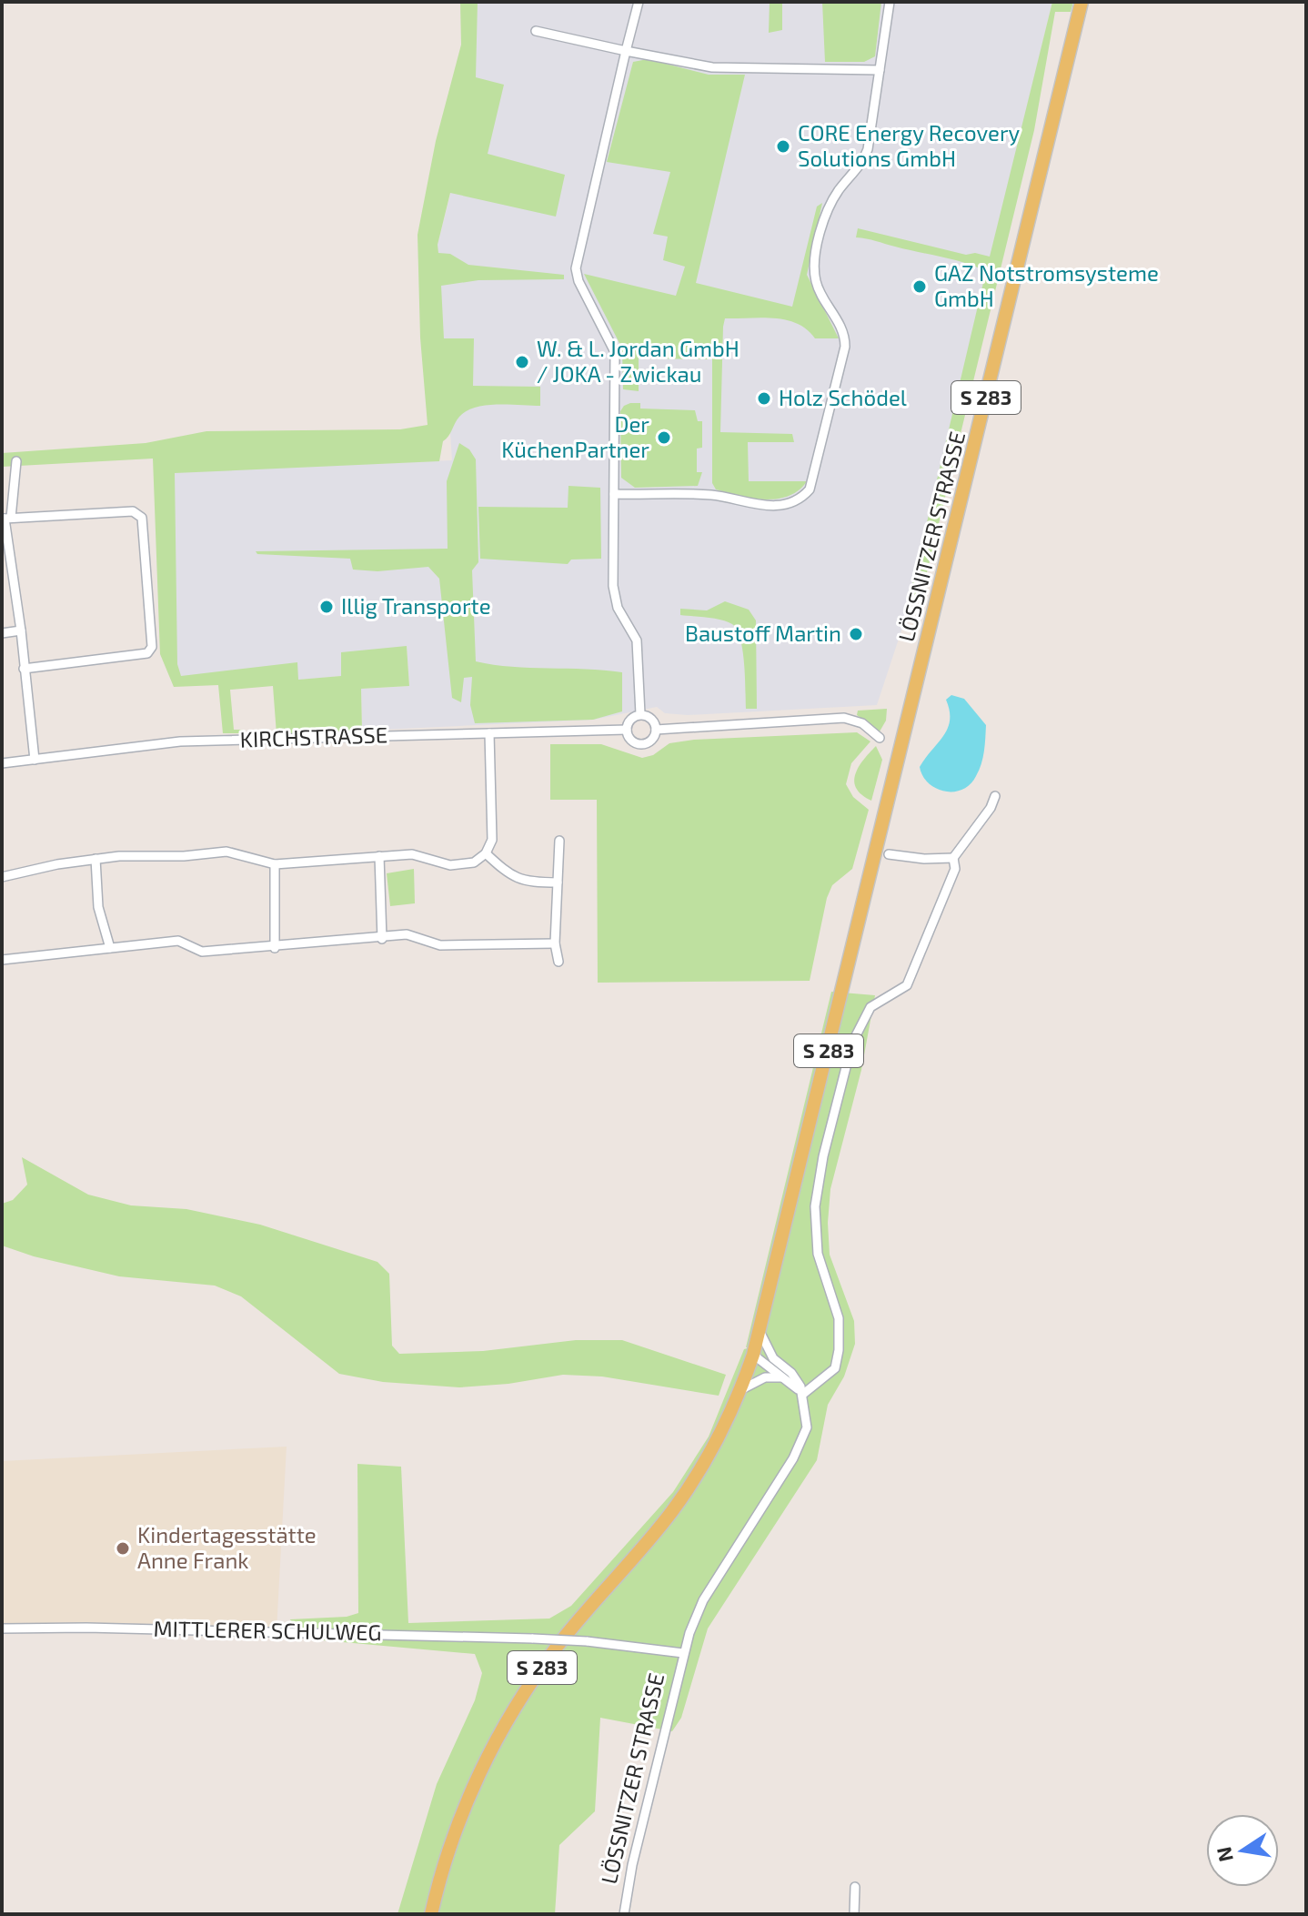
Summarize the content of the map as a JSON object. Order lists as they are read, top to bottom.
{
  "streets": {
    "main road": ["S 283", "LÖSSNITZER STRASSE"],
    "street": ["KIRCHSTRASSE", "MITTLERER SCHULWEG"]
  },
  "crossings": [
    ["S 283", "LÖSSNITZER STRASSE"],
    ["LÖSSNITZER STRASSE", "MITTLERER SCHULWEG"]
  ],
  "places": [
    "CORE Energy Recovery Solutions GmbH",
    "GAZ Notstromsysteme GmbH",
    "W. & L. Jordan GmbH / JOKA - Zwickau",
    "Holz Schödel",
    "Der KüchenPartner",
    "Illig Transporte",
    "Baustoff Martin",
    "Kindertagesstätte Anne Frank"
  ],
  "north": "left"
}
